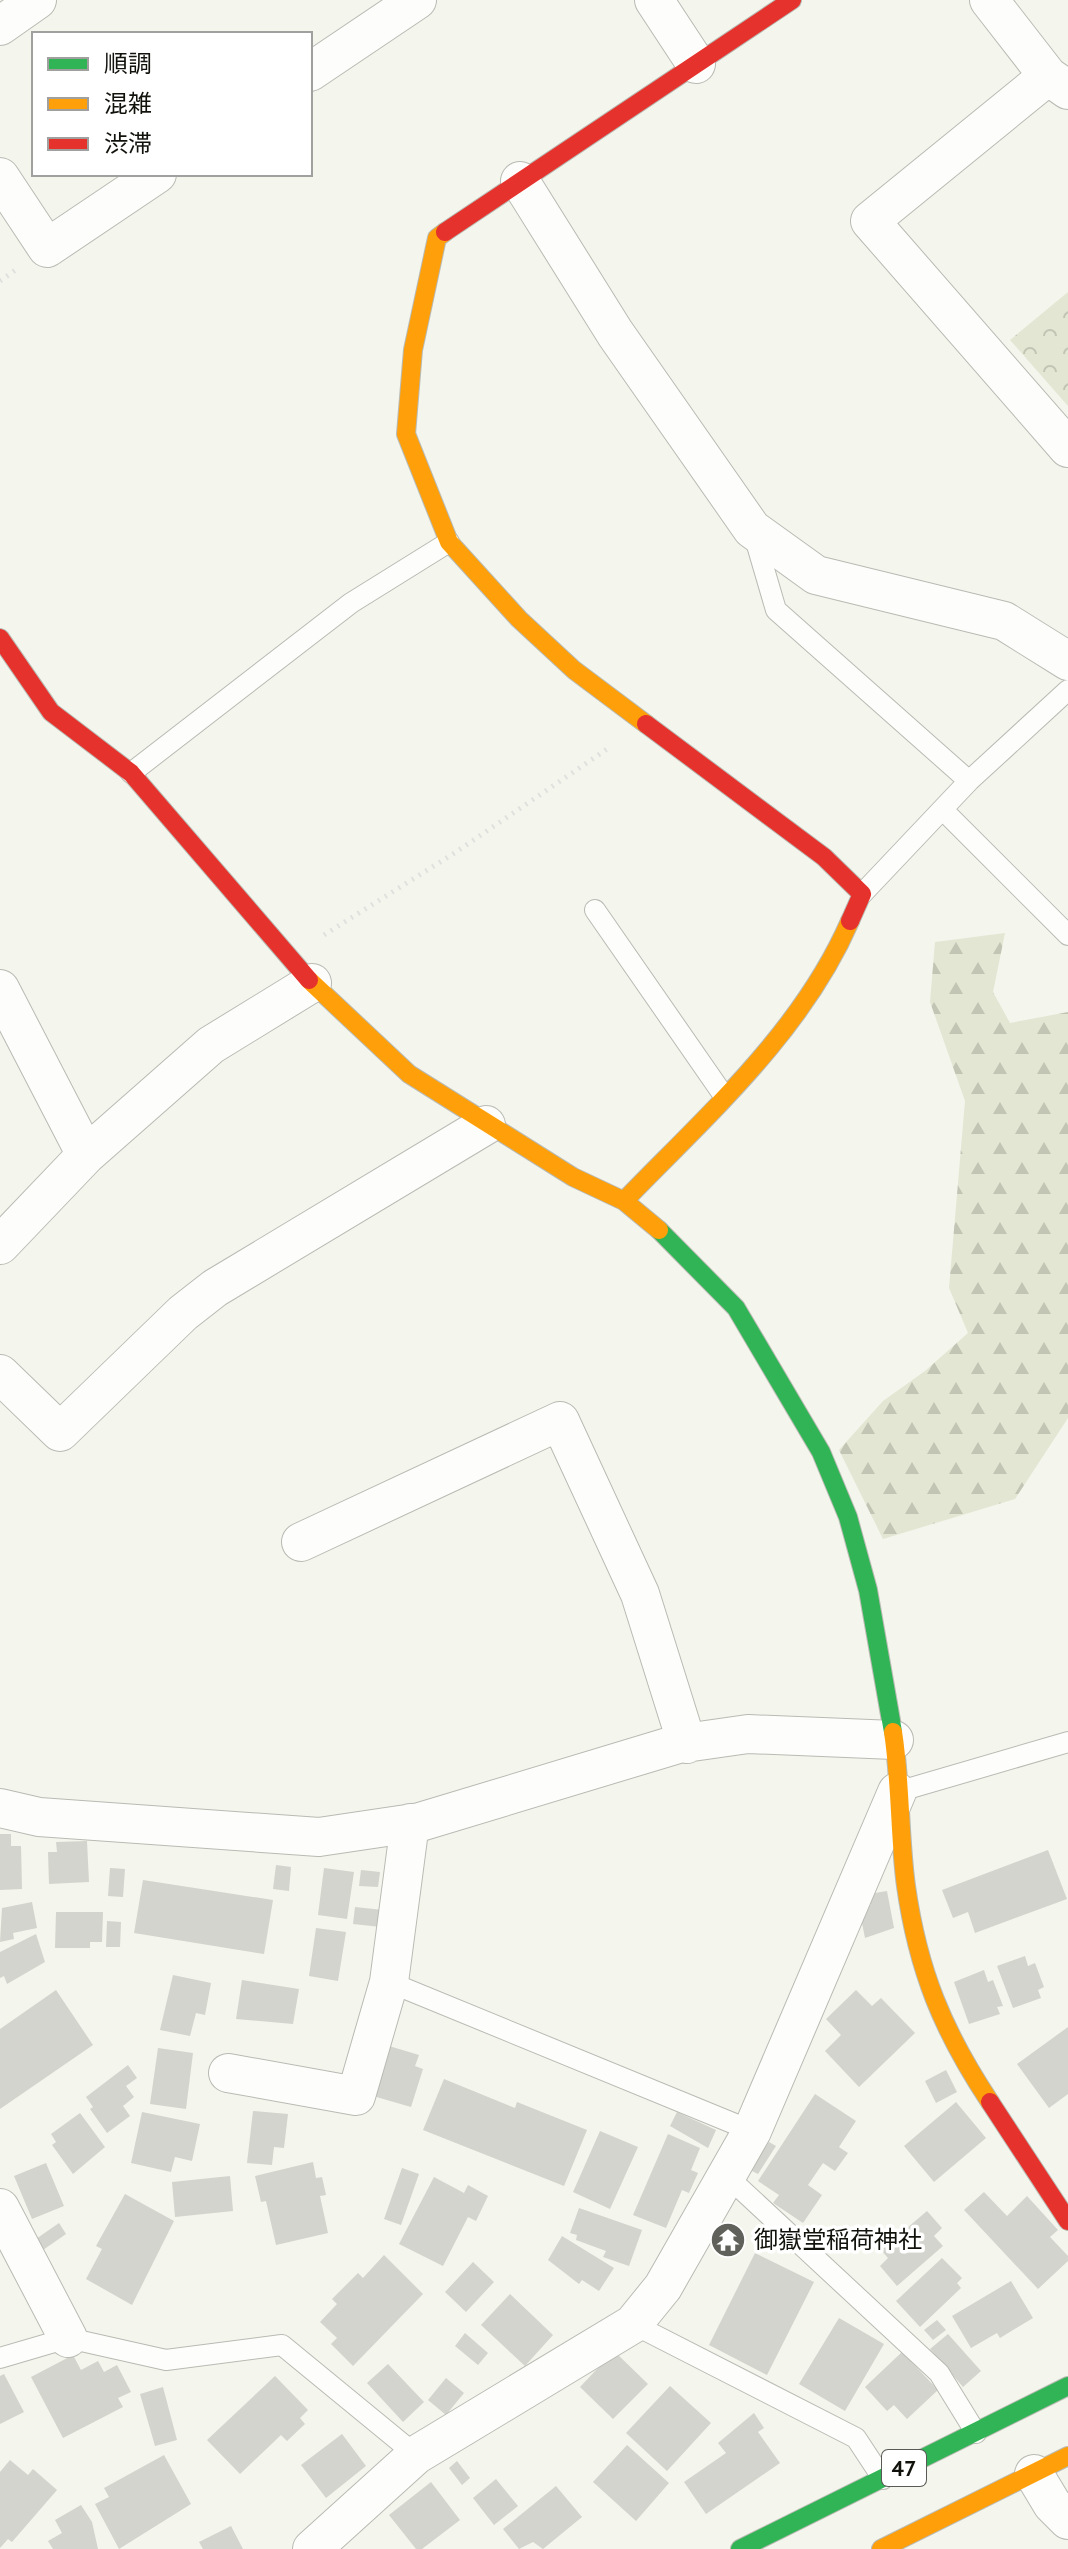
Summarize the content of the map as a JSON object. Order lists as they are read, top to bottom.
{
  "streets": {
    "street": ["47"]
  },
  "places": {
    "temple": ["御嶽堂稲荷神社"]
  },
  "legend": ["順調", "混雑", "渋滞"]
}
